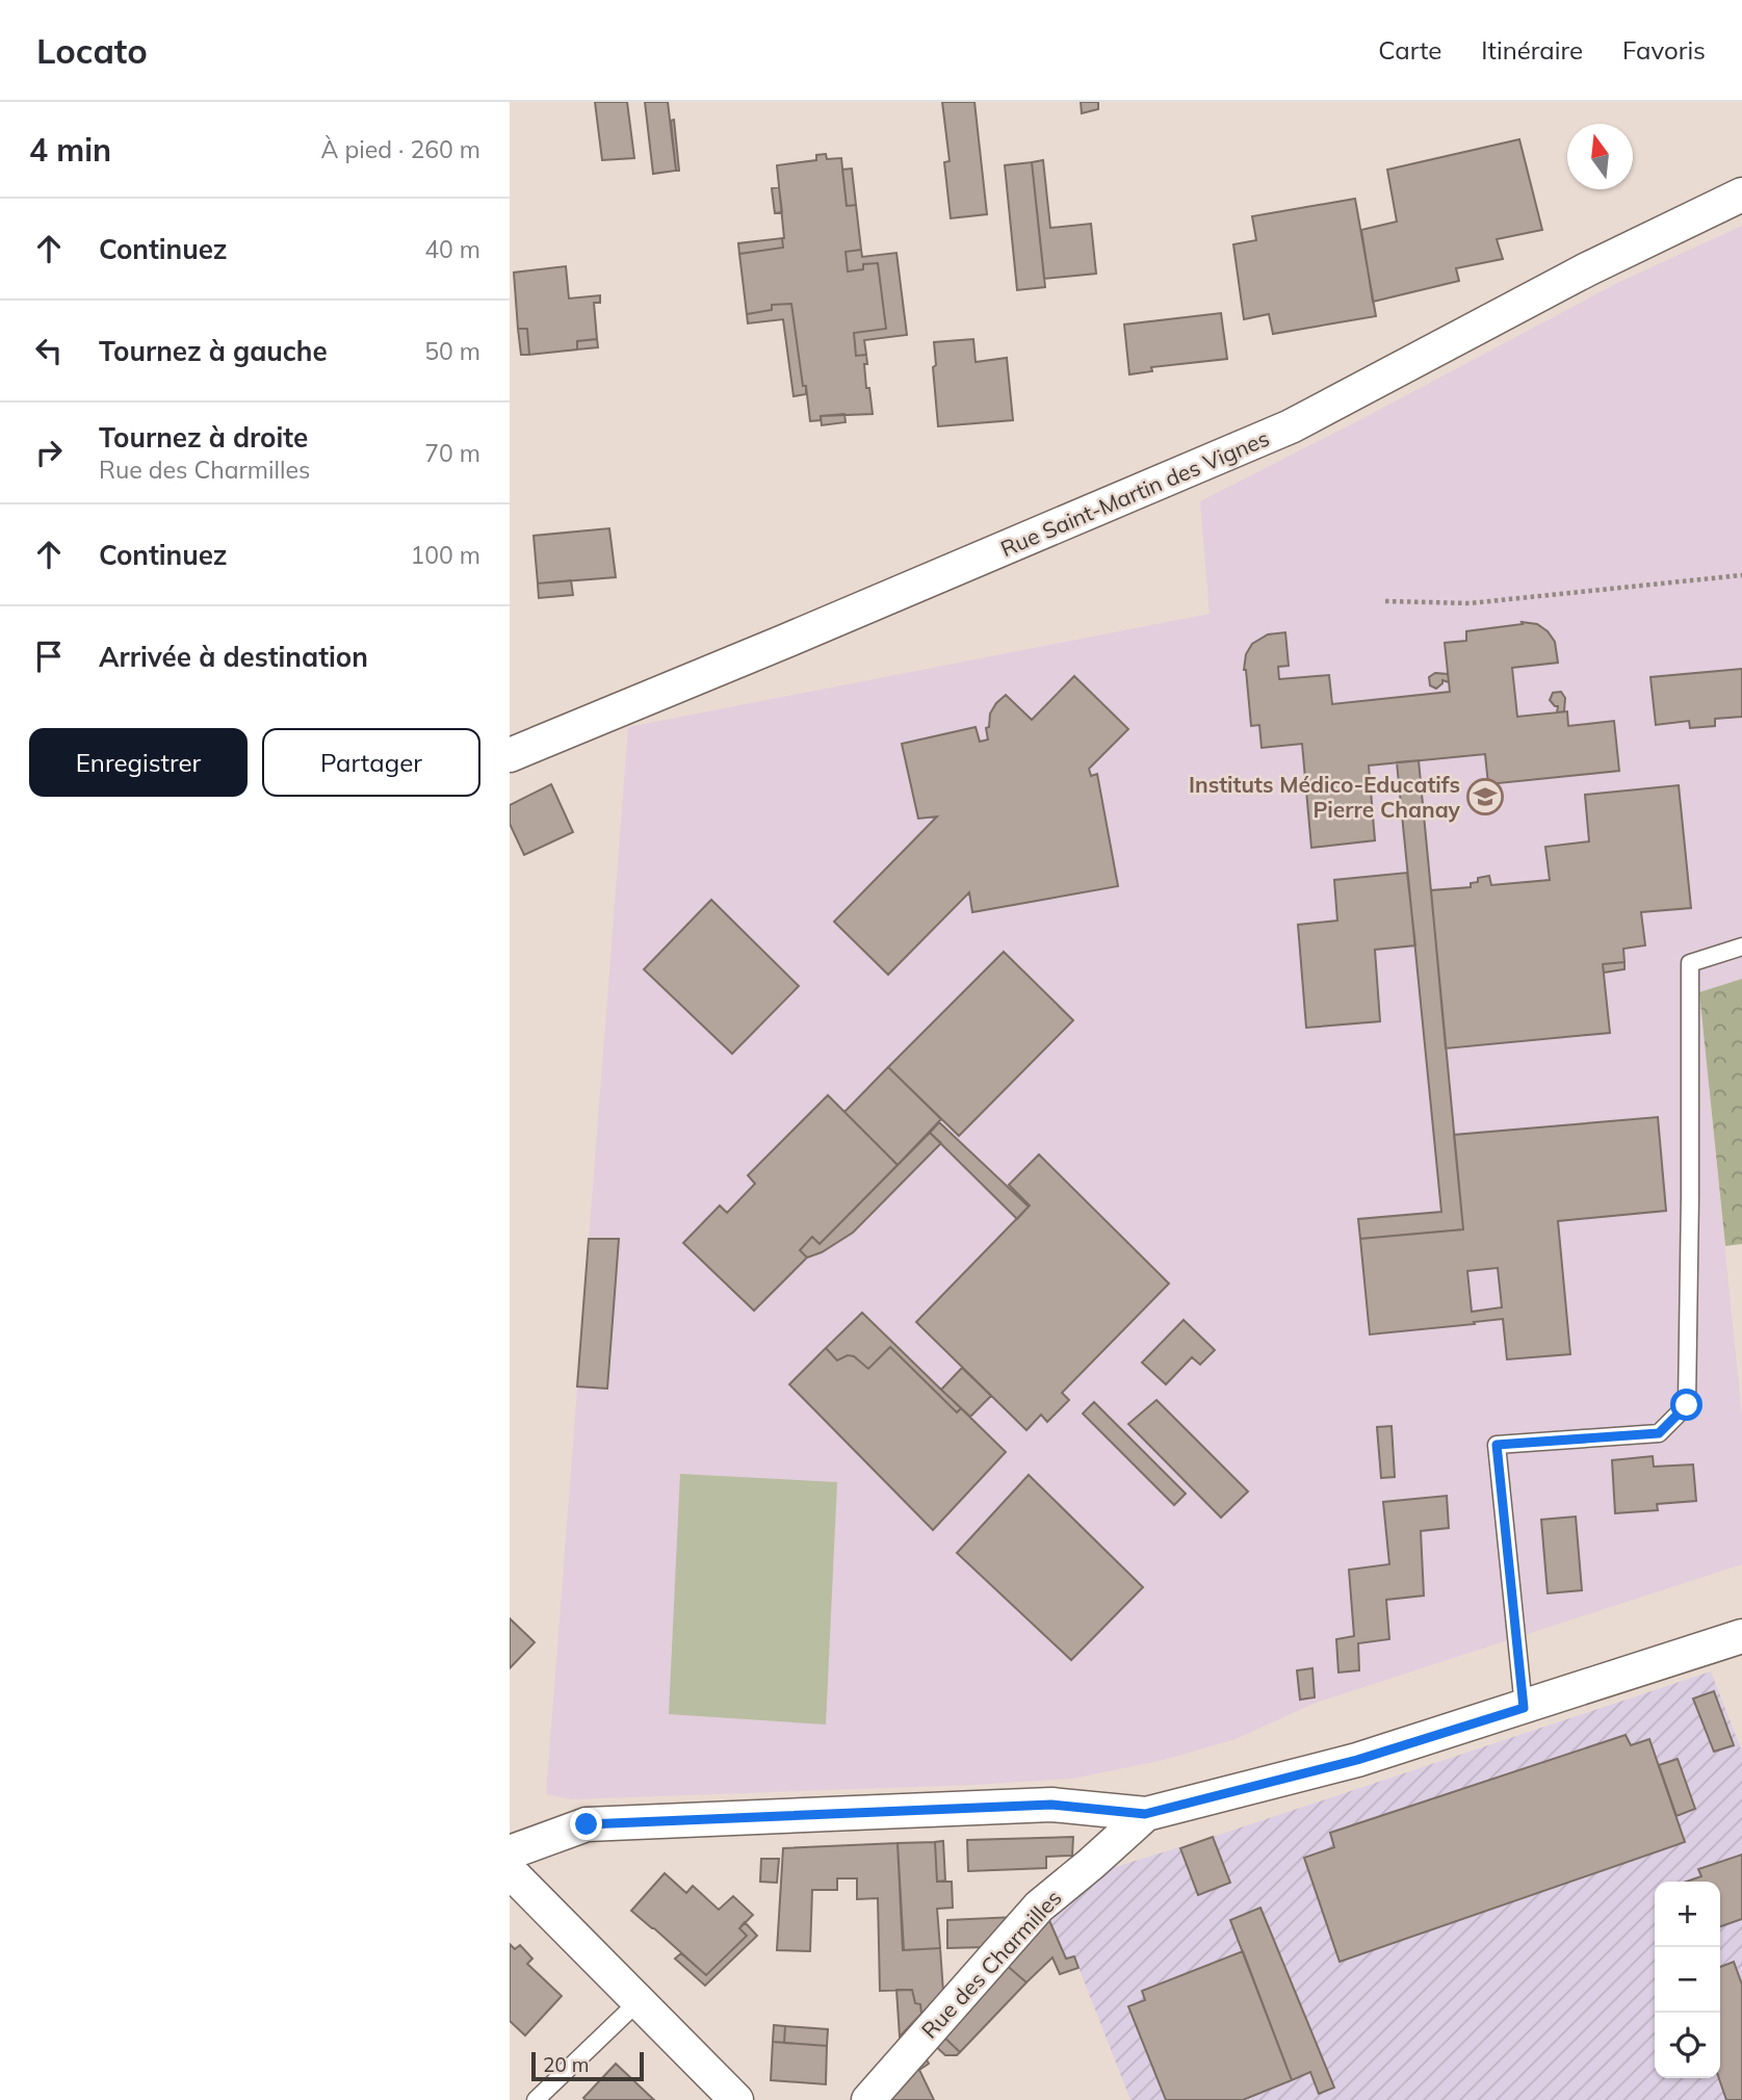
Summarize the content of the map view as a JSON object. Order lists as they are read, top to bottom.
{
  "streets": {
    "street": ["Rue Saint-Martin des Vignes", "Rue des Charmilles"]
  },
  "places": {
    "school or university": ["Instituts Médico-Educatifs Pierre Chanay"]
  },
  "scale_bar": "20 m",
  "north": "top",
  "page": {
    "header": "Locato",
    "nav": ["Carte", "Itinéraire", "Favoris"],
    "heading": ["4 min", "À pied · 260 m"],
    "list": [
      ["Continuez", "40 m"],
      ["Tournez à gauche", "50 m"],
      ["Tournez à droite", "Rue des Charmilles", "70 m"],
      ["Continuez", "100 m"],
      "Arrivée à destination"
    ],
    "buttons": ["Enregistrer", "Partager"],
    "map_buttons": ["+", "−"],
    "scale": "20 m"
  }
}
